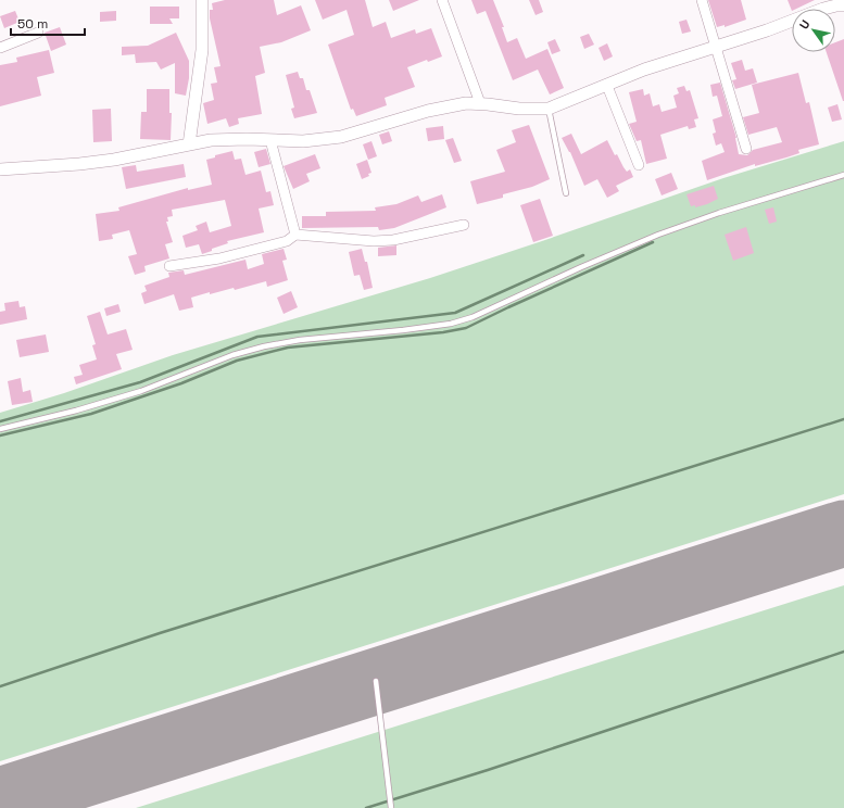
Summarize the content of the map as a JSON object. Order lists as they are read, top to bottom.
{
  "scale_bar": "50 m",
  "north": "top left"
}
